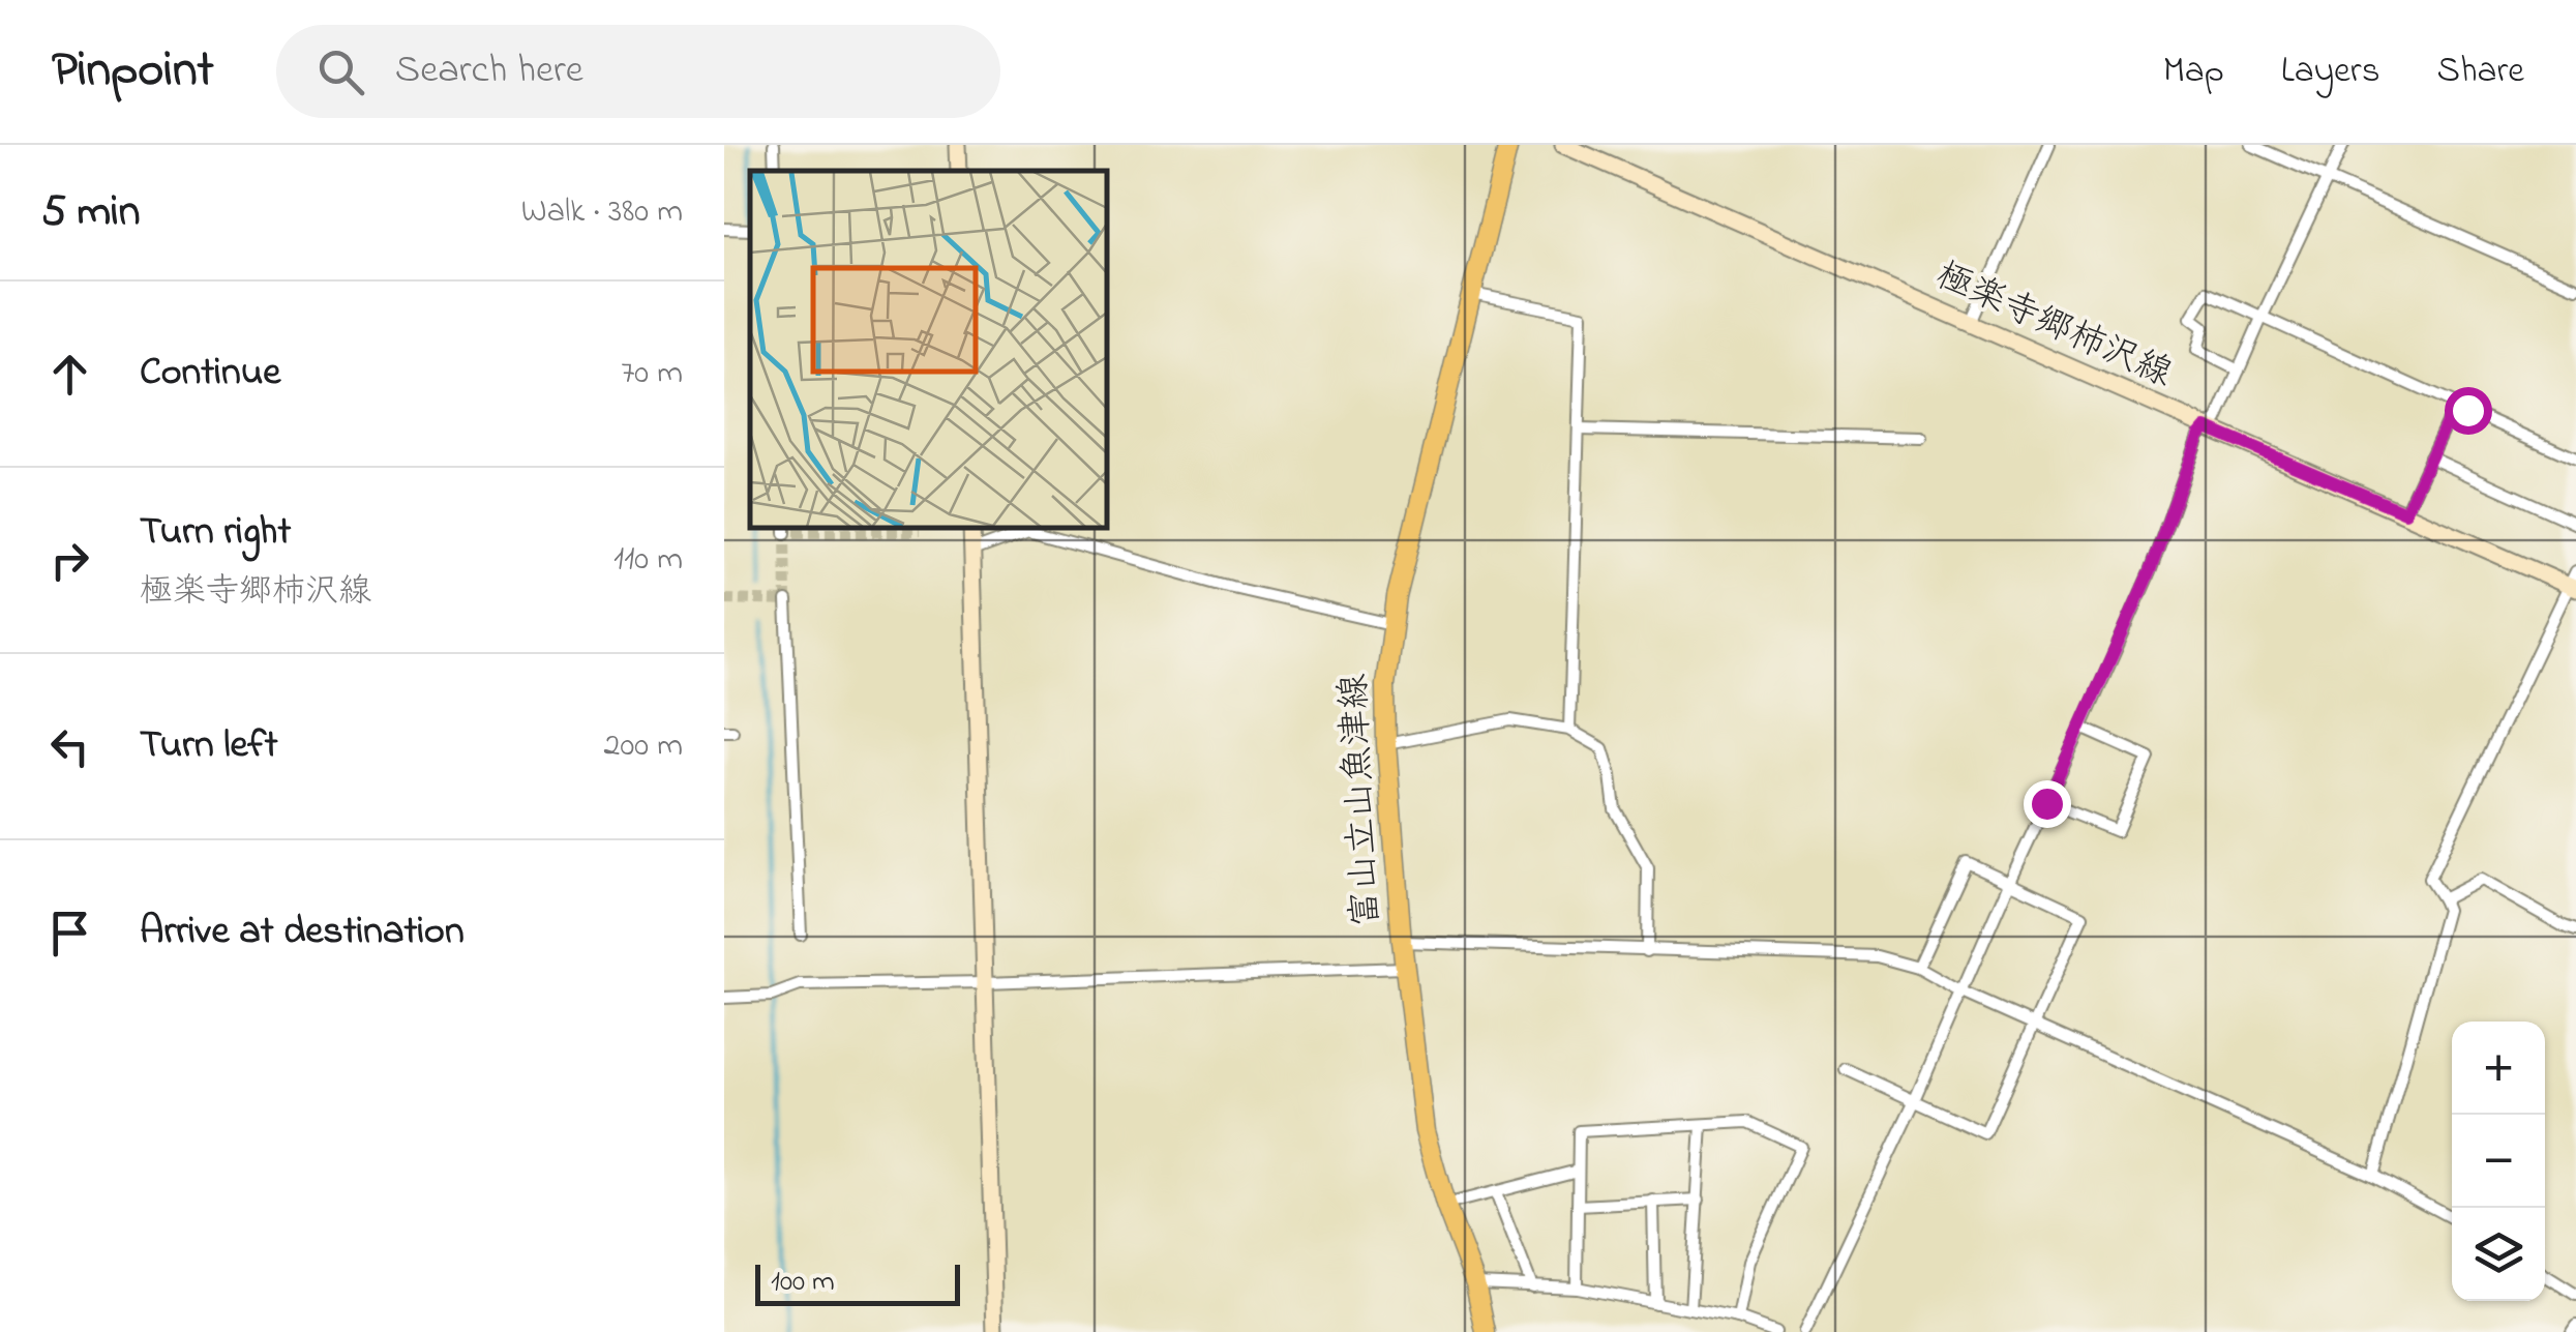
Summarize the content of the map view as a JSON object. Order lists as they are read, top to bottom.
{
  "streets": {
    "main road": ["極楽寺郷柿沢線", "富山立山魚津線"]
  },
  "scale_bar": "100 m",
  "page": {
    "header": "Pinpoint",
    "search": "Search here",
    "nav": ["Map", "Layers", "Share"],
    "heading": ["5 min", "Walk · 380 m"],
    "list": [
      ["Continue", "70 m"],
      ["Turn right", "極楽寺郷柿沢線", "110 m"],
      ["Turn left", "200 m"],
      "Arrive at destination"
    ],
    "map_buttons": ["+", "−"],
    "scale": "100 m"
  }
}
